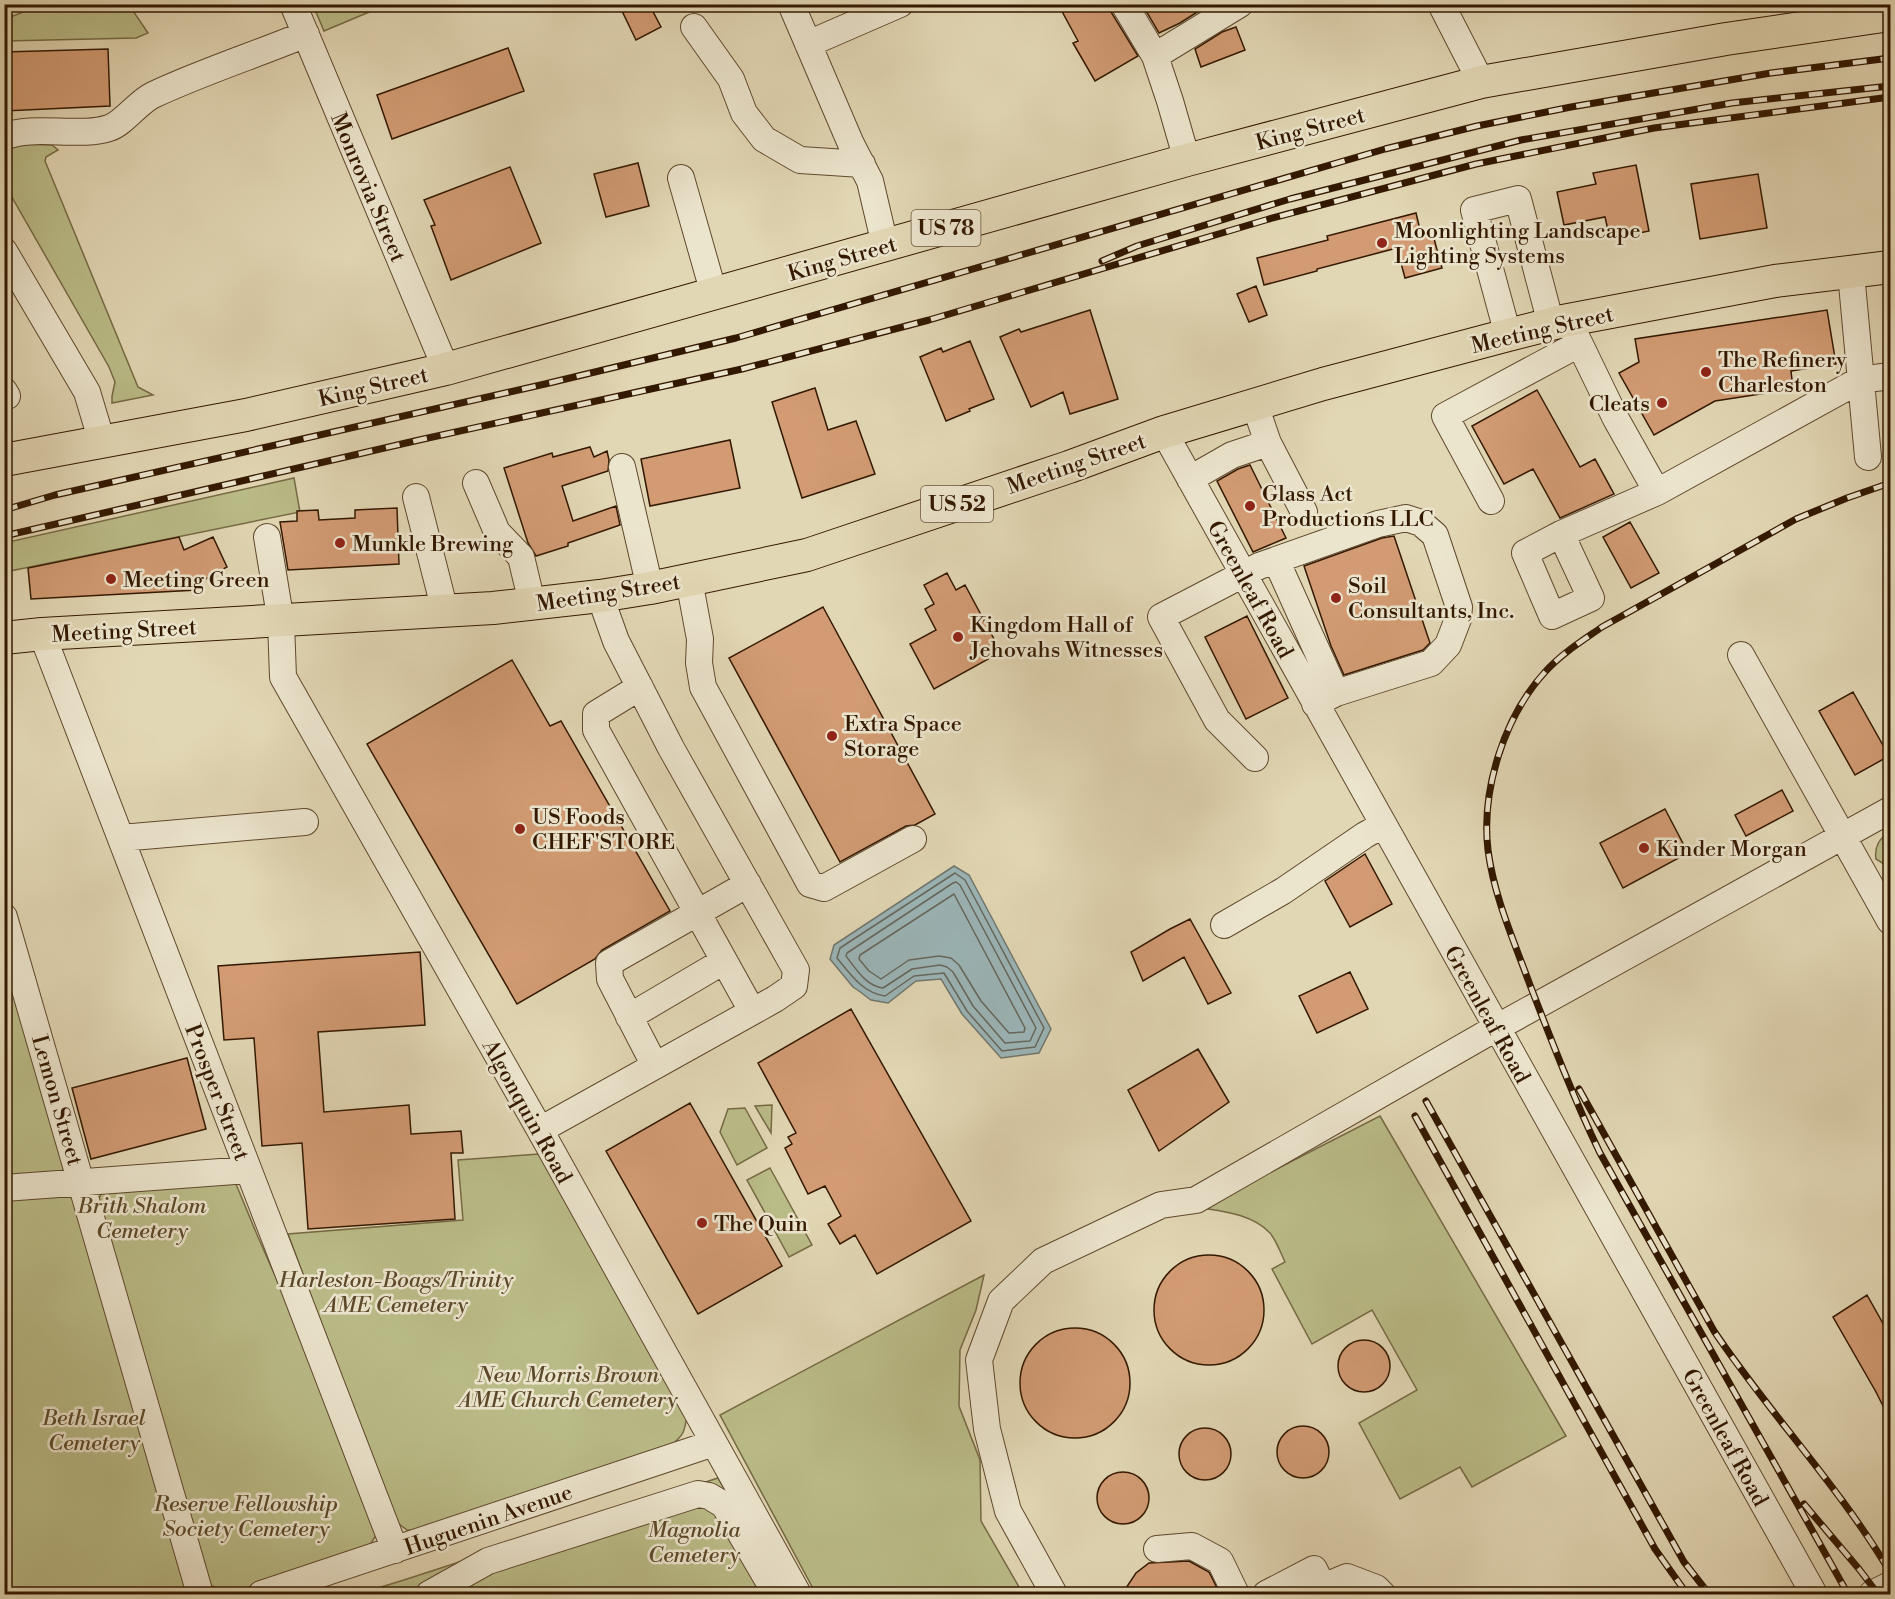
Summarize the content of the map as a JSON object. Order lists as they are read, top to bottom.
{
  "streets": {
    "main road": [
      "King Street",
      "US 78",
      "Meeting Street",
      "US 52"
    ],
    "street": [
      "Monrovia Street",
      "Greenleaf Road",
      "Prosper Street",
      "Lemon Street",
      "Algonquin Road",
      "Huguenin Avenue"
    ]
  },
  "crossings": [
    ["King Street", "Monrovia Street"],
    ["Meeting Street", "Greenleaf Road"],
    ["Meeting Street", "Prosper Street"],
    ["Meeting Street", "Algonquin Road"],
    ["Prosper Street", "Huguenin Avenue"],
    ["Algonquin Road", "Huguenin Avenue"]
  ],
  "parks": [
    "Brith Shalom Cemetery",
    "Harleston-Boags/Trinity AME Cemetery",
    "New Morris Brown AME Church Cemetery",
    "Beth Israel Cemetery",
    "Reserve Fellowship Society Cemetery",
    "Magnolia Cemetery"
  ],
  "places": [
    "Moonlighting Landscape Lighting Systems",
    "The Refinery Charleston",
    "Cleats",
    "Glass Act Productions LLC",
    "Munkle Brewing",
    "Meeting Green",
    "Soil Consultants, Inc.",
    "Kingdom Hall of Jehovahs Witnesses",
    "Extra Space Storage",
    "US Foods CHEF'STORE",
    "Kinder Morgan",
    "The Quin"
  ]
}
